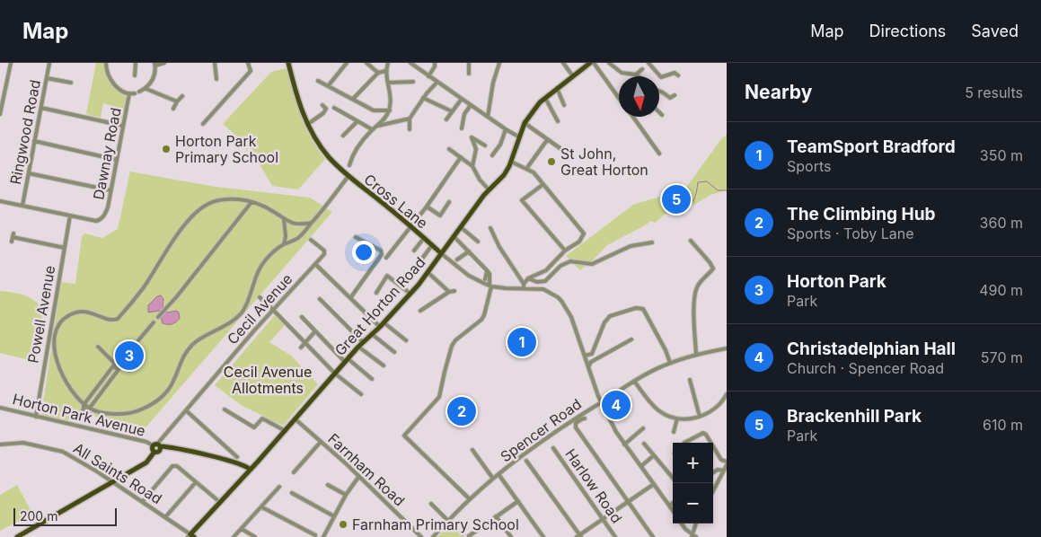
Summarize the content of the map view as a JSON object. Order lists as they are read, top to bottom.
{
  "streets": {
    "main road": ["Cross Lane", "Great Horton Road", "Horton Park Avenue"],
    "street": [
      "Ringwood Road",
      "Dawnay Road",
      "Cecil Avenue",
      "Powell Avenue",
      "Spencer Road",
      "Farnham Road",
      "All Saints Road",
      "Harlow Road"
    ]
  },
  "crossings": [
    ["Ringwood Road", "Dawnay Road"],
    ["Dawnay Road", "Powell Avenue"],
    ["Cross Lane", "Great Horton Road"],
    ["Great Horton Road", "Horton Park Avenue"],
    ["Great Horton Road", "Farnham Road"],
    ["Great Horton Road", "All Saints Road"],
    ["Cecil Avenue", "Horton Park Avenue"],
    ["Powell Avenue", "Horton Park Avenue"]
  ],
  "parks": ["Cecil Avenue Allotments"],
  "places": ["Horton Park Primary School", "St John, Great Horton", "Farnham Primary School"],
  "scale_bar": "200 m",
  "north": "bottom",
  "page": {
    "header": "Map",
    "nav": ["Map", "Directions", "Saved"],
    "heading": ["Nearby", "5 results"],
    "list": [
      {
        "mark": "1",
        "name": "TeamSport Bradford",
        "note": "Sports",
        "value": "350 m"
      },
      {
        "mark": "2",
        "name": "The Climbing Hub",
        "note": "Sports · Toby Lane",
        "value": "360 m"
      },
      {
        "mark": "3",
        "name": "Horton Park",
        "note": "Park",
        "value": "490 m"
      },
      {
        "mark": "4",
        "name": "Christadelphian Hall",
        "note": "Church · Spencer Road",
        "value": "570 m"
      },
      {
        "mark": "5",
        "name": "Brackenhill Park",
        "note": "Park",
        "value": "610 m"
      }
    ],
    "pins": [
      "5",
      "1",
      "3",
      "4",
      "2"
    ],
    "map_buttons": ["+", "−"],
    "scale": "200 m"
  }
}
